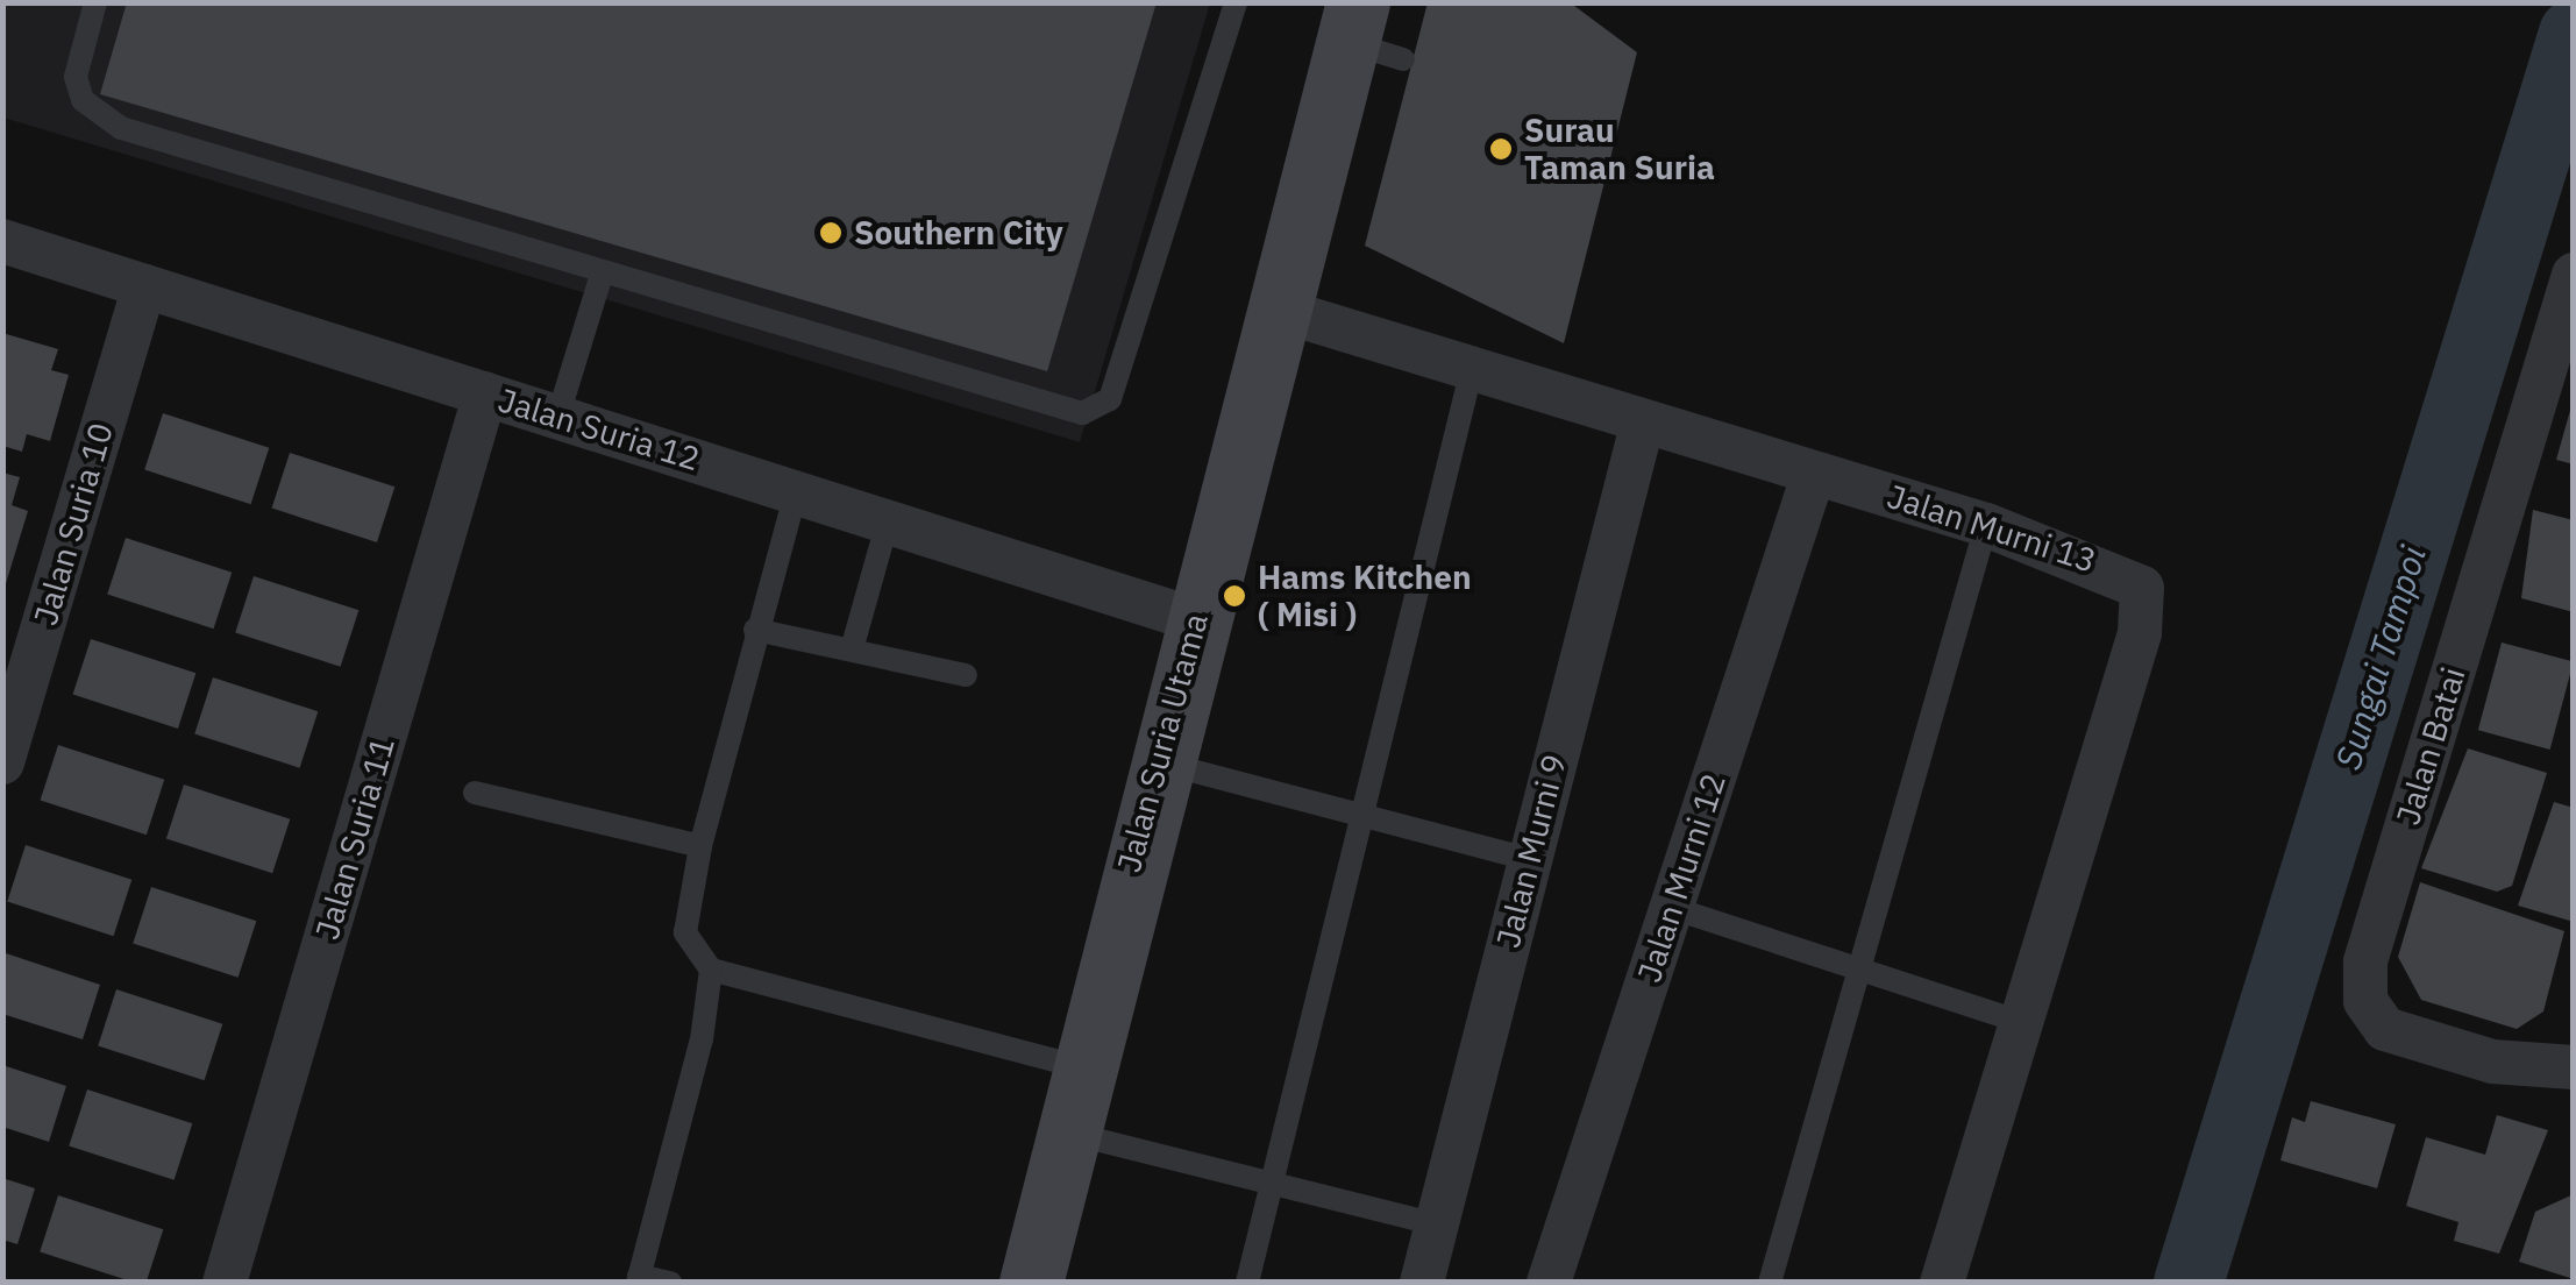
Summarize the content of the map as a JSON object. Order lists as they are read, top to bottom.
{
  "streets": {
    "main road": ["Jalan Suria Utama"],
    "street": [
      "Jalan Suria 12",
      "Jalan Suria 10",
      "Jalan Murni 13",
      "Jalan Batai",
      "Jalan Suria 11",
      "Jalan Murni 9",
      "Jalan Murni 12"
    ]
  },
  "crossings": [
    ["Jalan Suria 12", "Jalan Suria 10"],
    ["Jalan Suria 12", "Jalan Suria Utama"],
    ["Jalan Suria 12", "Jalan Suria 11"],
    ["Jalan Murni 13", "Jalan Suria Utama"],
    ["Jalan Murni 13", "Jalan Murni 9"],
    ["Jalan Murni 13", "Jalan Murni 12"]
  ],
  "water": ["Sungai Tampoi"],
  "places": ["Surau Taman Suria", "Southern City", "Hams Kitchen ( Misi )"]
}
